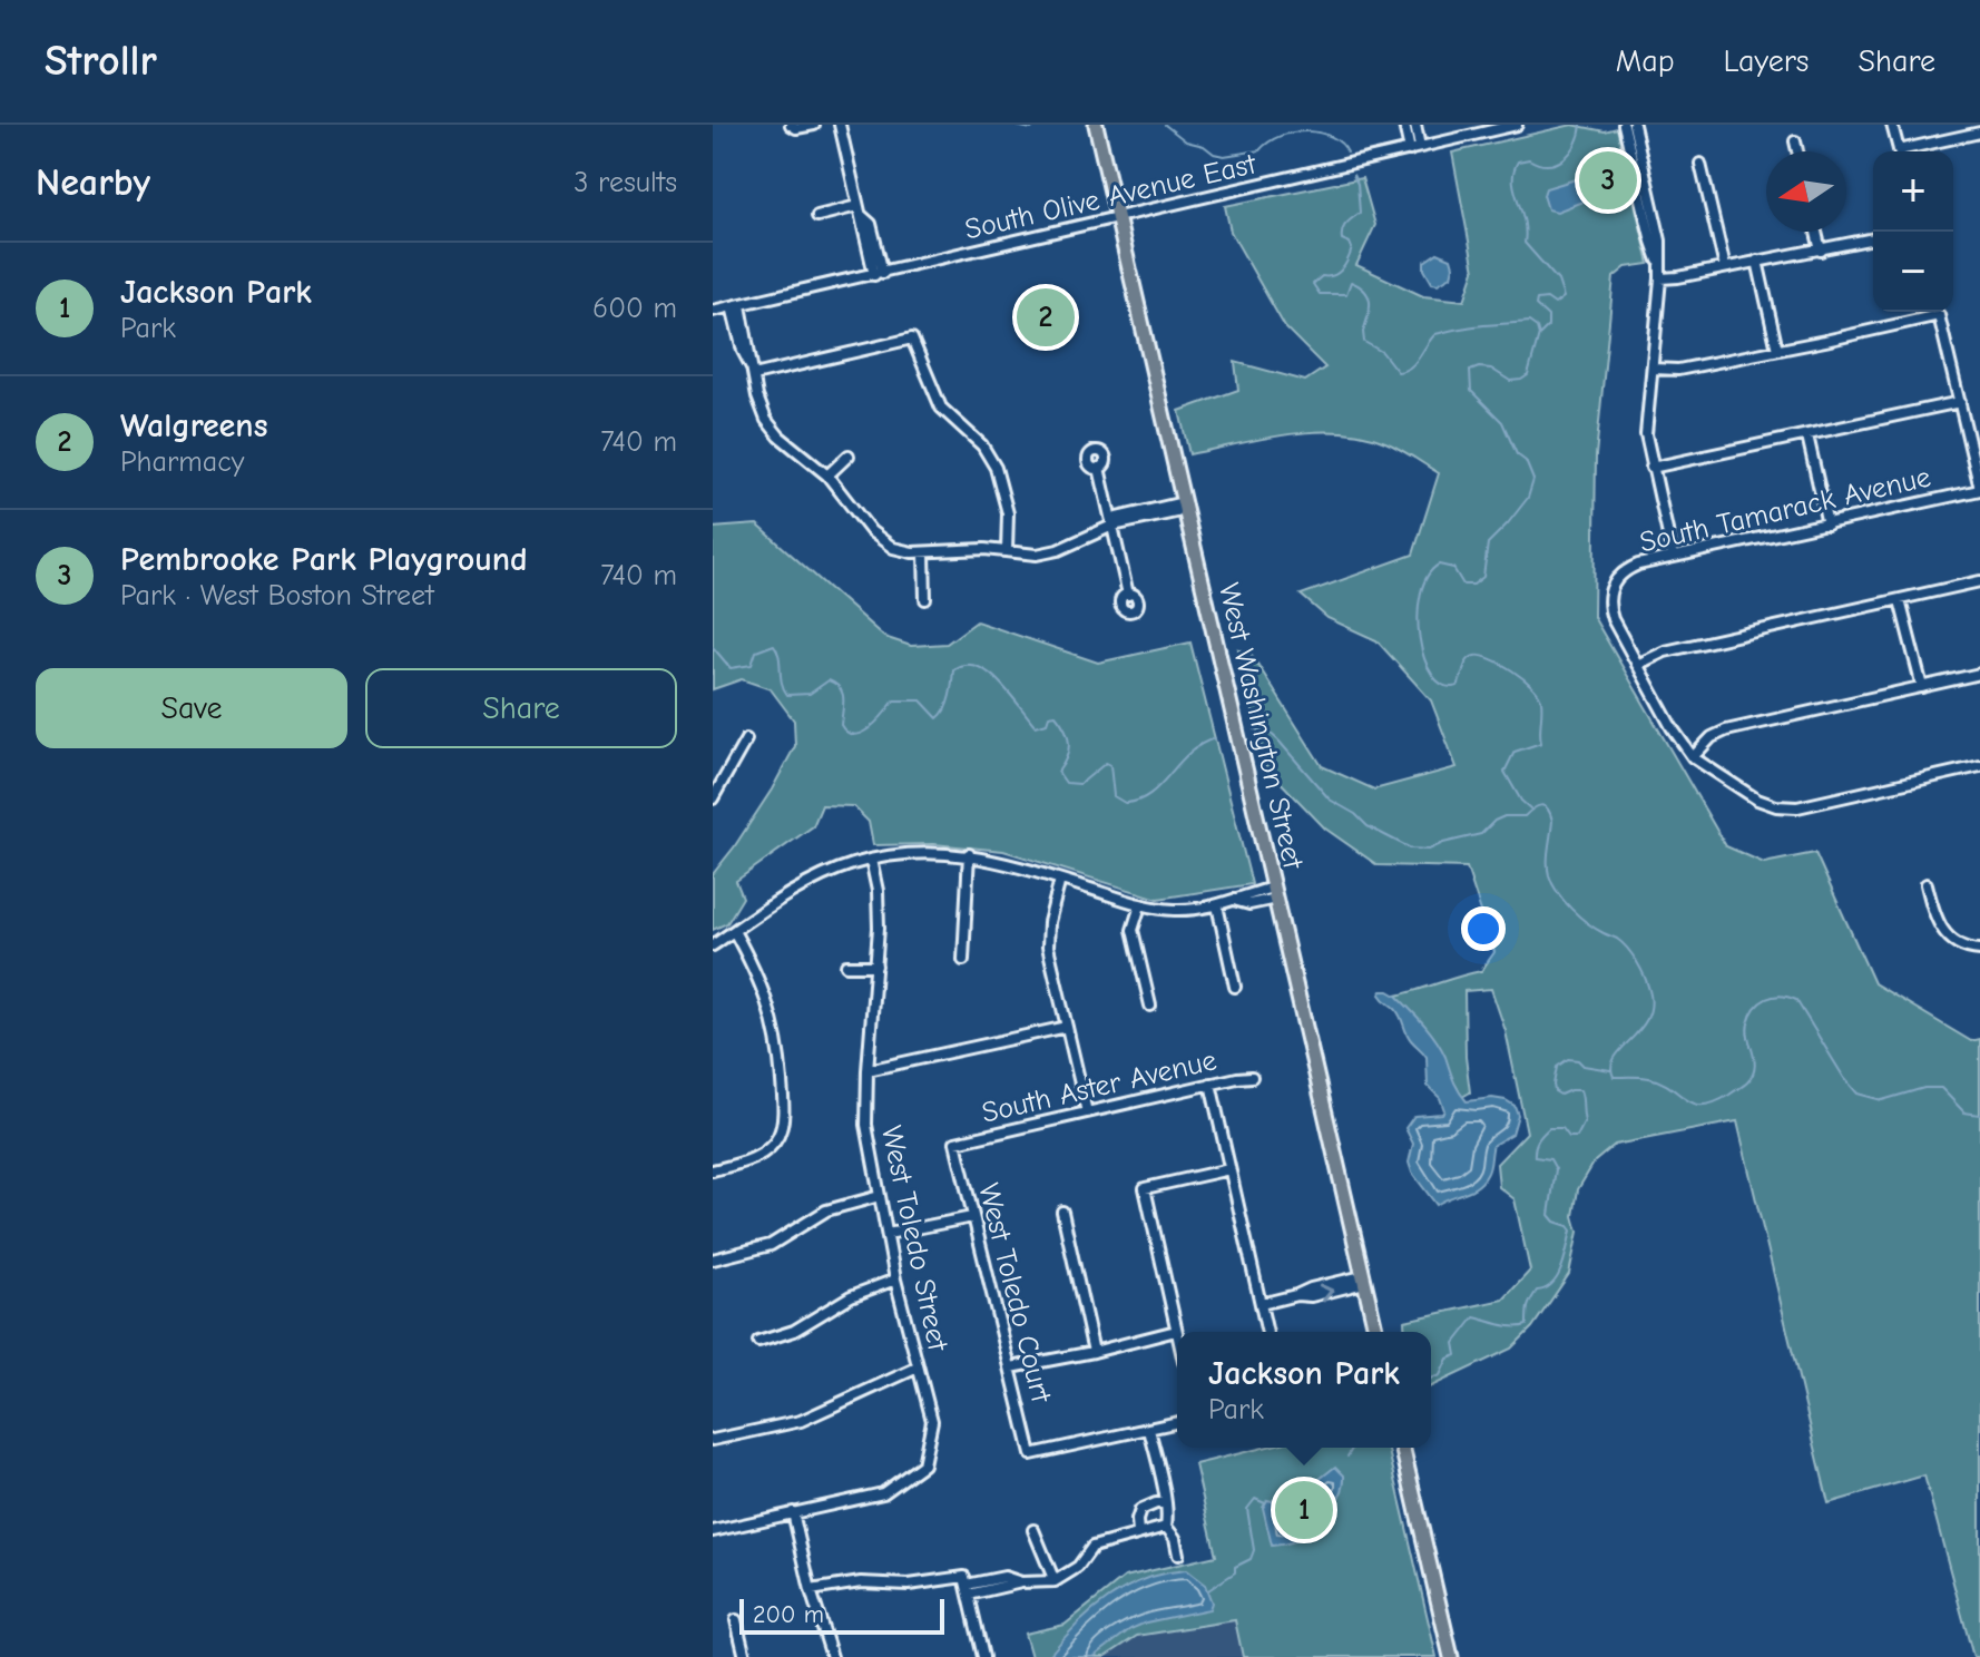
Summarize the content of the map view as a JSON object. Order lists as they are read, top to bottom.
{
  "streets": {
    "main road": ["West Washington Street"],
    "street": [
      "South Olive Avenue East",
      "South Tamarack Avenue",
      "South Aster Avenue",
      "West Toledo Street",
      "West Toledo Court"
    ]
  },
  "crossings": [
    ["South Olive Avenue East", "West Washington Street"],
    ["South Aster Avenue", "West Toledo Court"]
  ],
  "scale_bar": "200 m",
  "north": "left",
  "page": {
    "header": "Strollr",
    "nav": ["Map", "Layers", "Share"],
    "heading": ["Nearby", "3 results"],
    "pins": ["3", "2", "1"],
    "map_buttons": ["+", "−"],
    "list": [
      {
        "mark": "1",
        "name": "Jackson Park",
        "note": "Park",
        "value": "600 m"
      },
      {
        "mark": "2",
        "name": "Walgreens",
        "note": "Pharmacy",
        "value": "740 m"
      },
      {
        "mark": "3",
        "name": "Pembrooke Park Playground",
        "note": "Park · West Boston Street",
        "value": "740 m"
      }
    ],
    "buttons": ["Save", "Share"],
    "popup": ["Jackson Park", "Park"],
    "scale": "200 m"
  }
}
